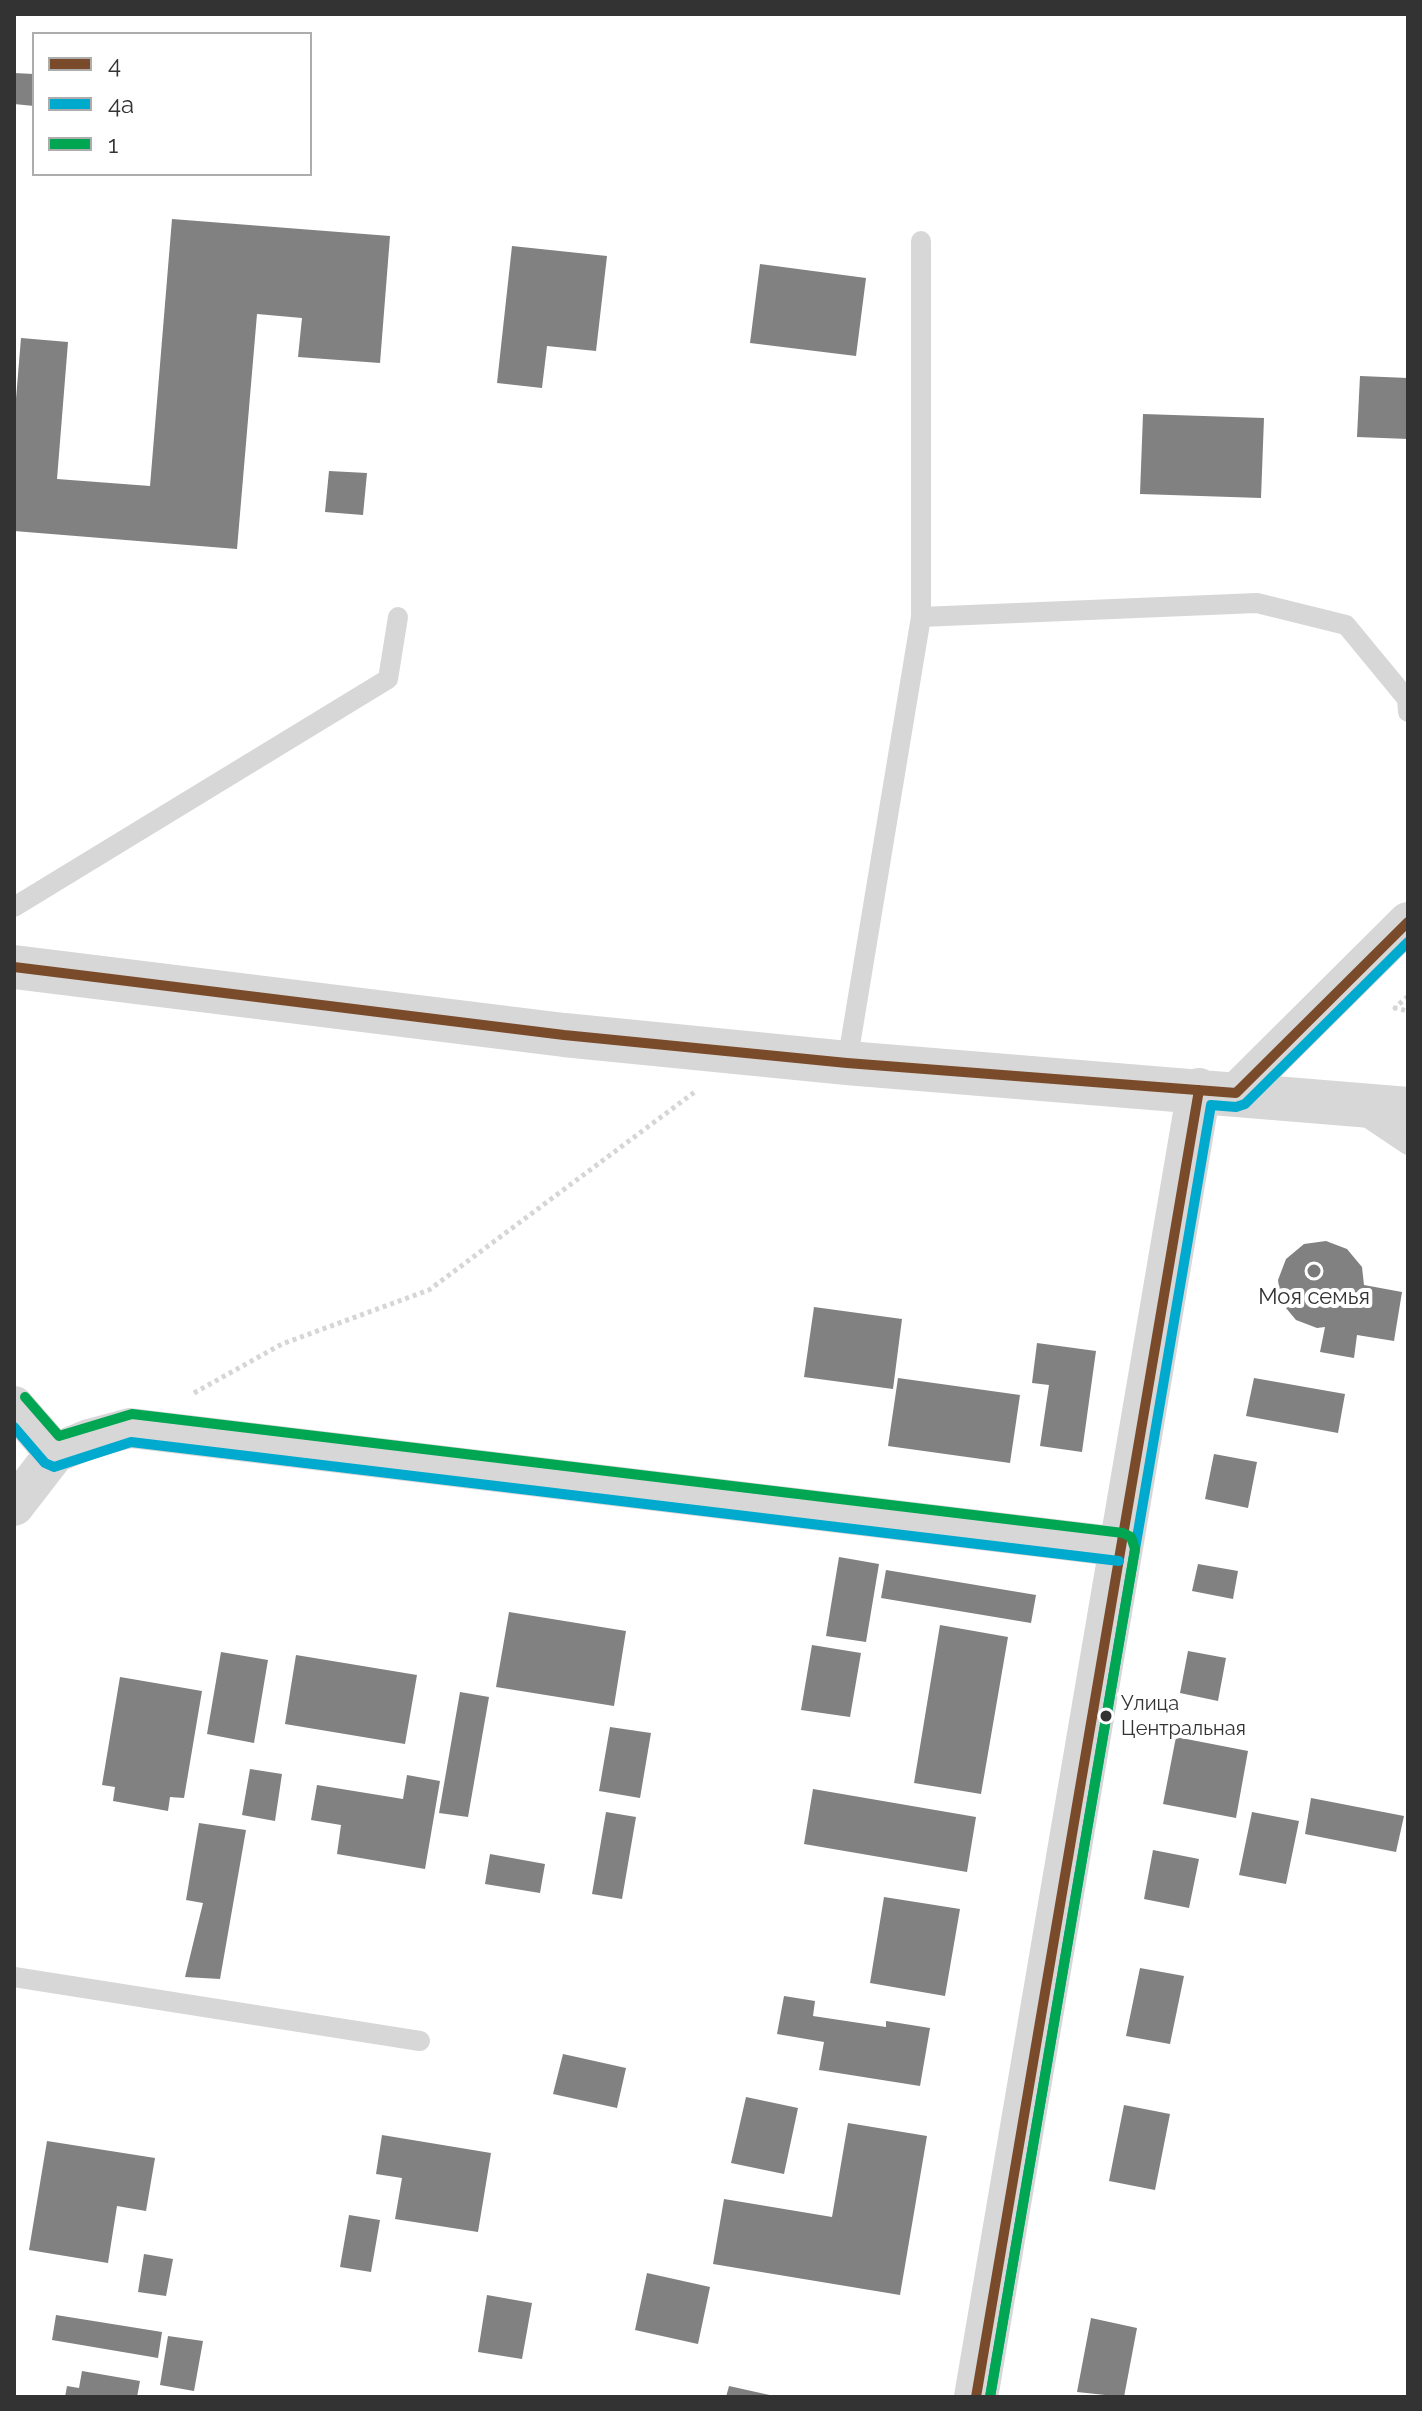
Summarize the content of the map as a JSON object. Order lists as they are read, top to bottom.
{
  "places": ["Моя семья", "Улица Центральная"],
  "lines": ["transit line 4", "transit line 4а", "transit line 1"],
  "legend": ["4", "4а", "1"]
}
